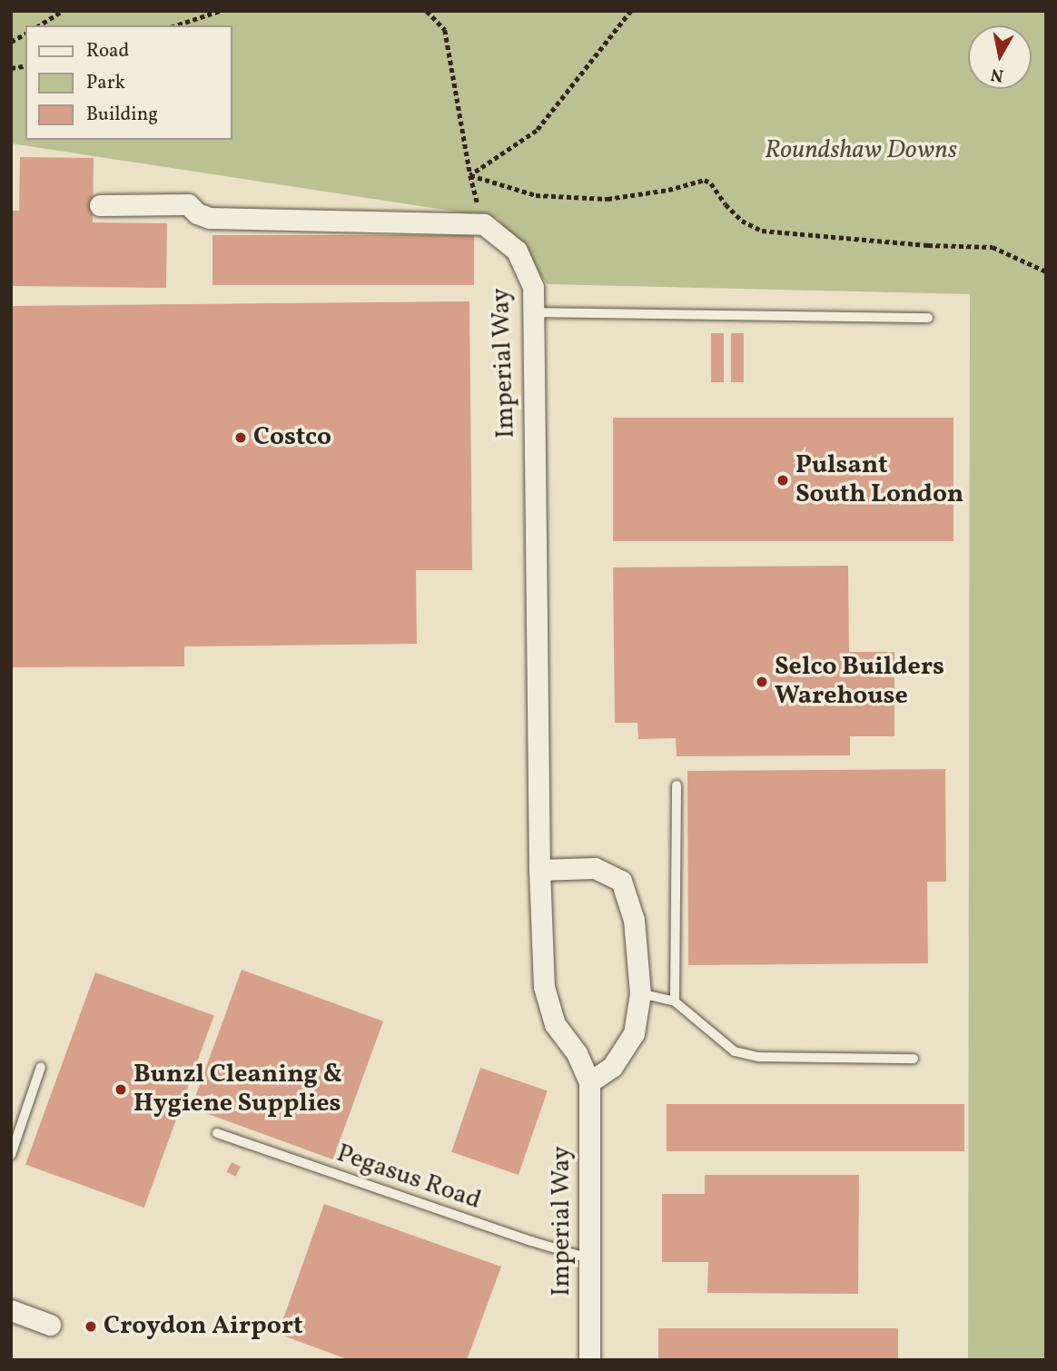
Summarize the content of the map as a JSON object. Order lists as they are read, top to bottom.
{
  "streets": {
    "street": ["Imperial Way"],
    "lane": ["Pegasus Road"]
  },
  "crossings": [
    ["Imperial Way", "Pegasus Road"]
  ],
  "parks": ["Roundshaw Downs"],
  "places": [
    "Costco",
    "Pulsant South London",
    "Selco Builders Warehouse",
    "Bunzl Cleaning & Hygiene Supplies",
    "Croydon Airport"
  ],
  "legend": ["Road", "Park", "Building"],
  "north": "bottom"
}
